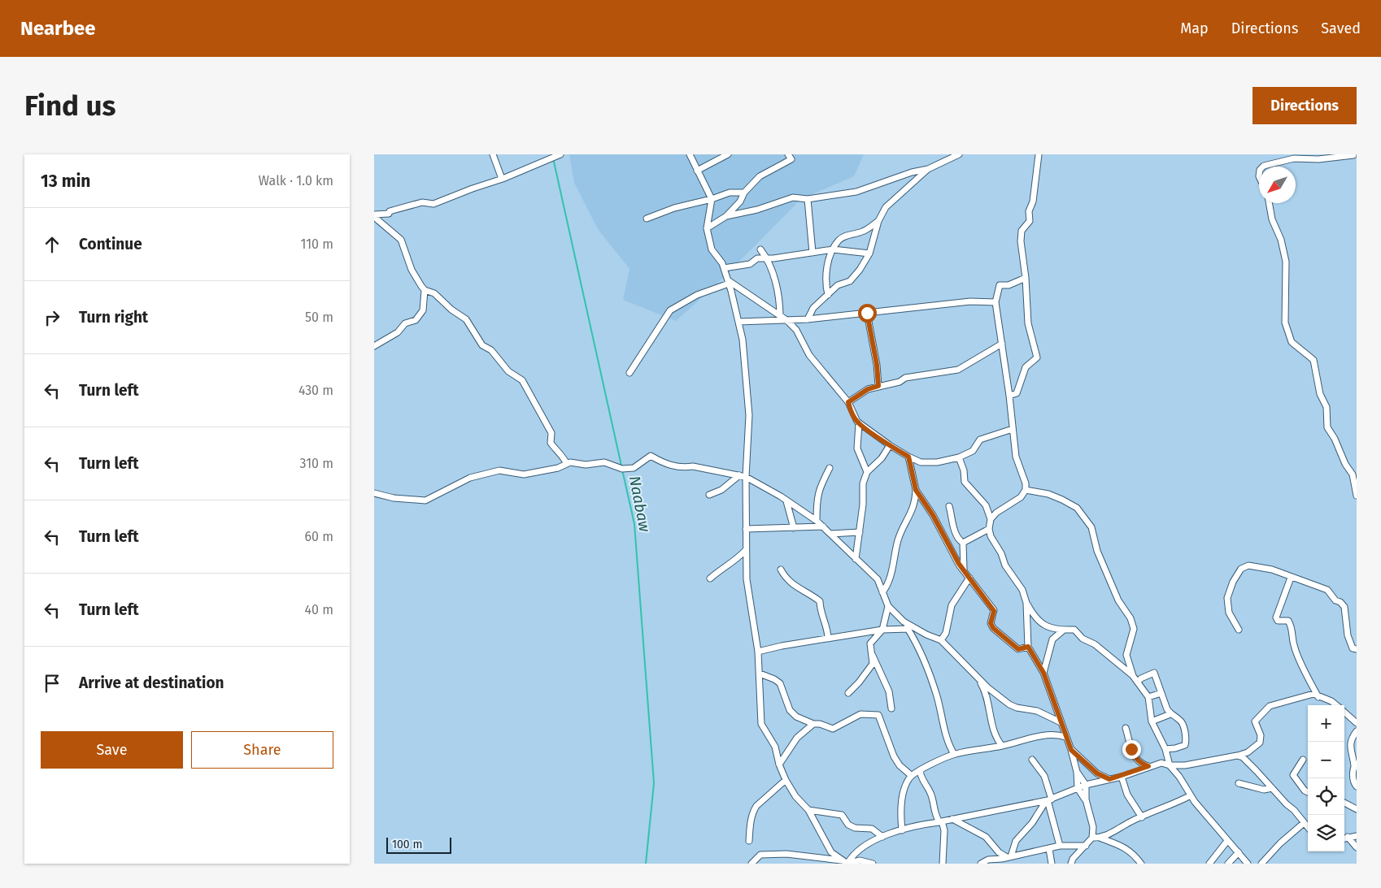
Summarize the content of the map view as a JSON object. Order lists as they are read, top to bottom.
{
  "water": ["Naabaw"],
  "scale_bar": "100 m",
  "north": "bottom left",
  "page": {
    "header": "Nearbee",
    "nav": ["Map", "Directions", "Saved"],
    "buttons": [
      "Directions",
      ["Save", "Share"]
    ],
    "title": "Find us",
    "heading": ["13 min", "Walk · 1.0 km"],
    "list": [
      ["Continue", "110 m"],
      ["Turn right", "50 m"],
      ["Turn left", "430 m"],
      ["Turn left", "310 m"],
      ["Turn left", "60 m"],
      ["Turn left", "40 m"],
      "Arrive at destination"
    ],
    "map_buttons": ["+", "−"],
    "scale": "100 m"
  }
}
